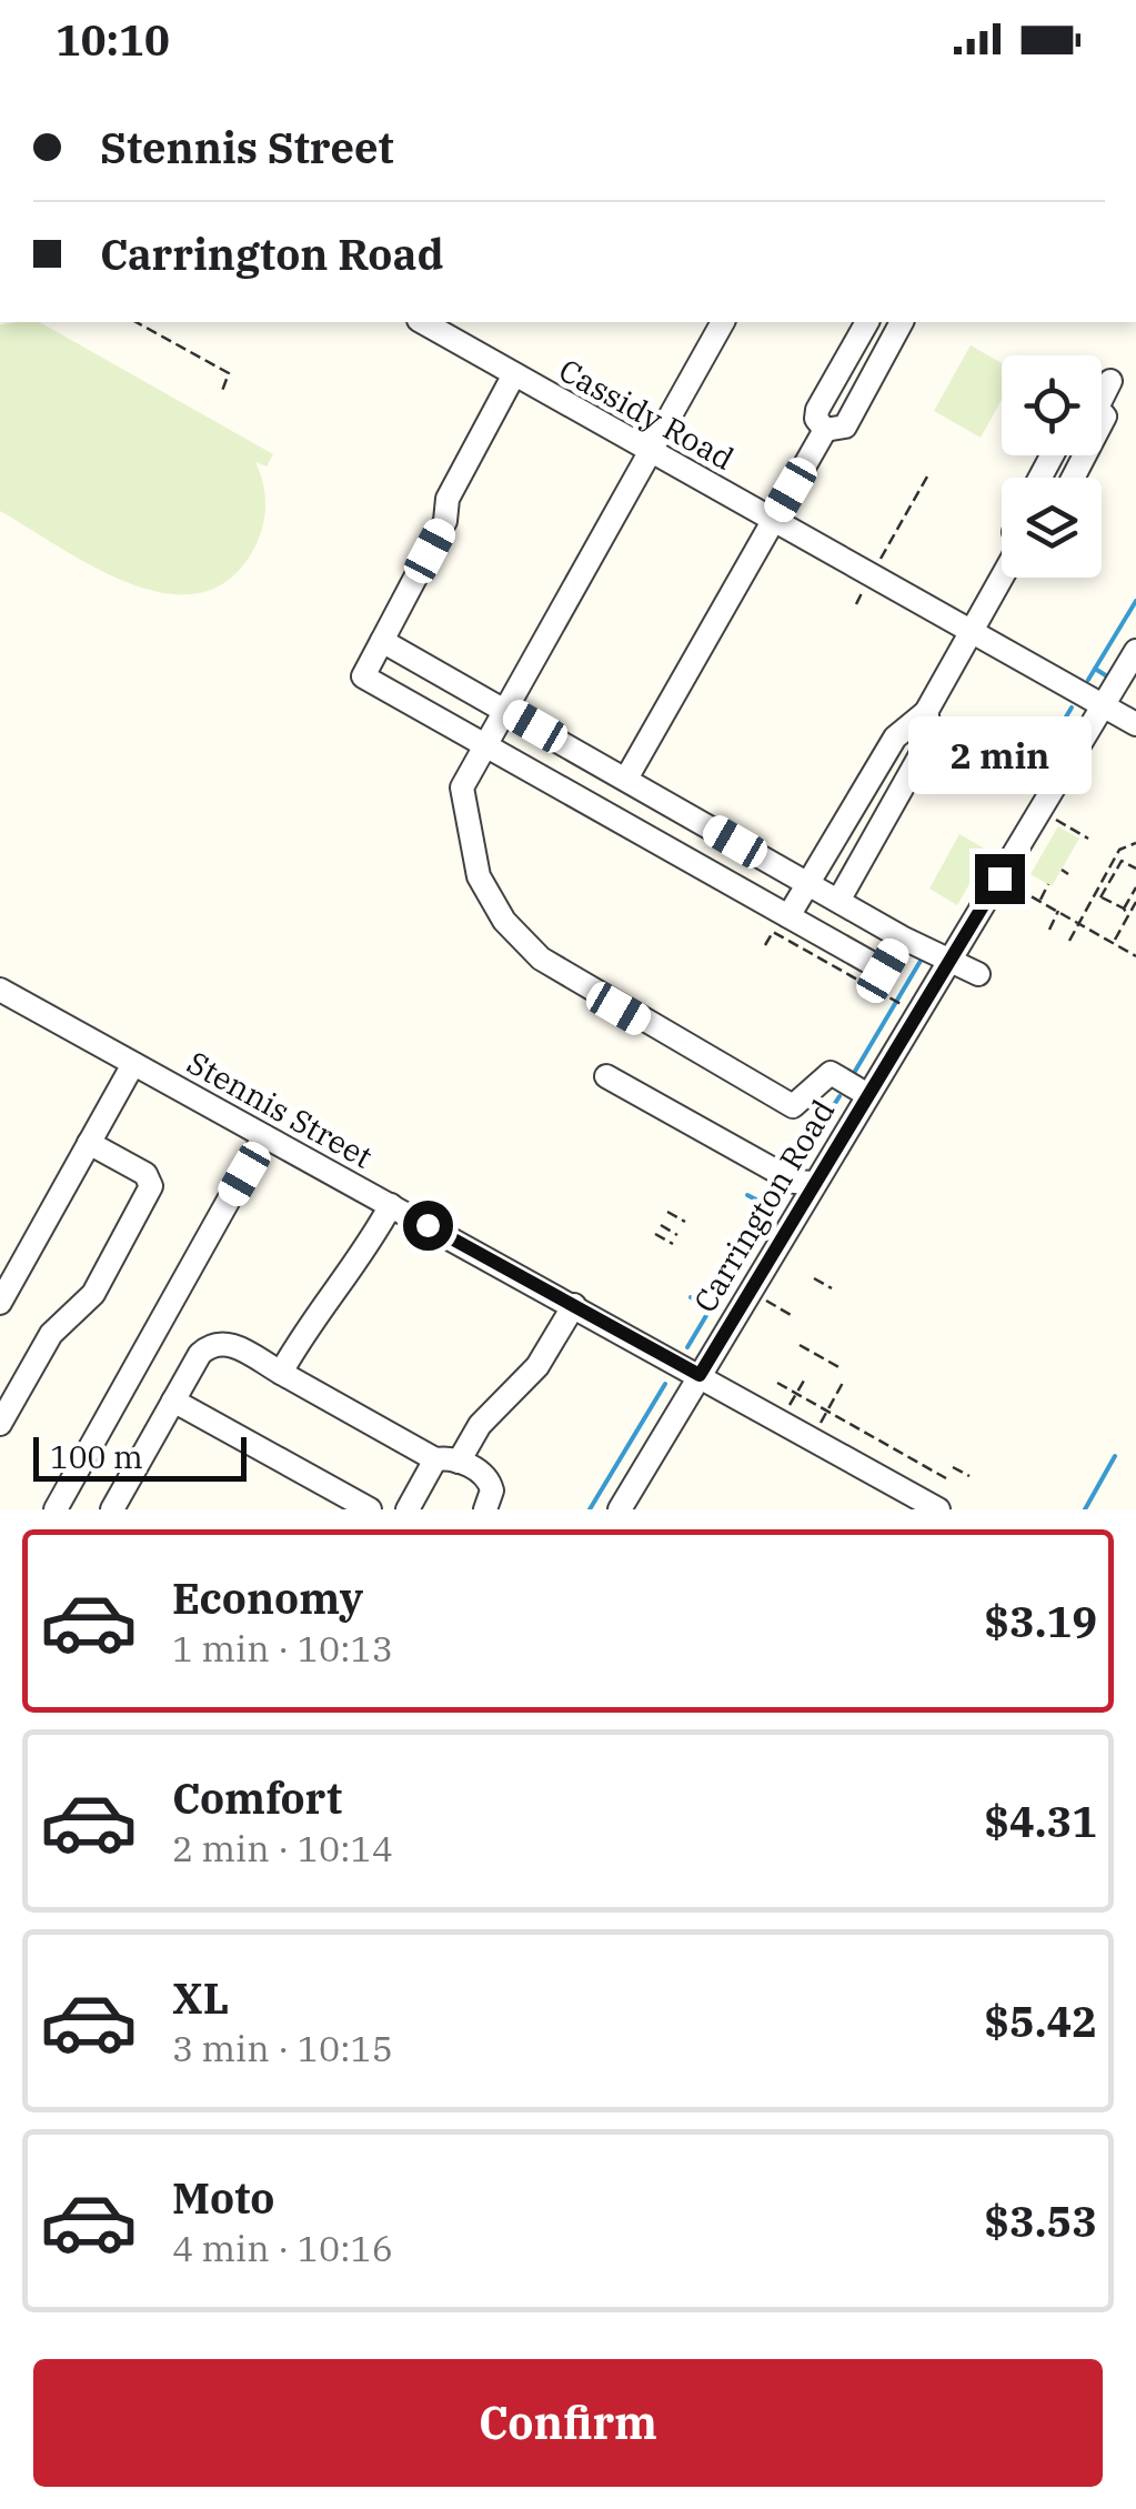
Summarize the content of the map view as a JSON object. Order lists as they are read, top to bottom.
{
  "streets": {
    "street": ["Cassidy Road", "Stennis Street", "Carrington Road"]
  },
  "crossings": [
    ["Cassidy Road", "Carrington Road"],
    ["Stennis Street", "Carrington Road"]
  ],
  "scale_bar": "100 m",
  "page": {
    "status": "10:10",
    "banner": ["Stennis Street", "Carrington Road"],
    "bubble": "2 min",
    "scale": "100 m",
    "list": [
      {
        "name": "Economy",
        "note": "1 min · 10:13",
        "value": "$3.19"
      },
      {
        "name": "Comfort",
        "note": "2 min · 10:14",
        "value": "$4.31"
      },
      {
        "name": "XL",
        "note": "3 min · 10:15",
        "value": "$5.42"
      },
      {
        "name": "Moto",
        "note": "4 min · 10:16",
        "value": "$3.53"
      }
    ],
    "buttons": "Confirm"
  }
}
